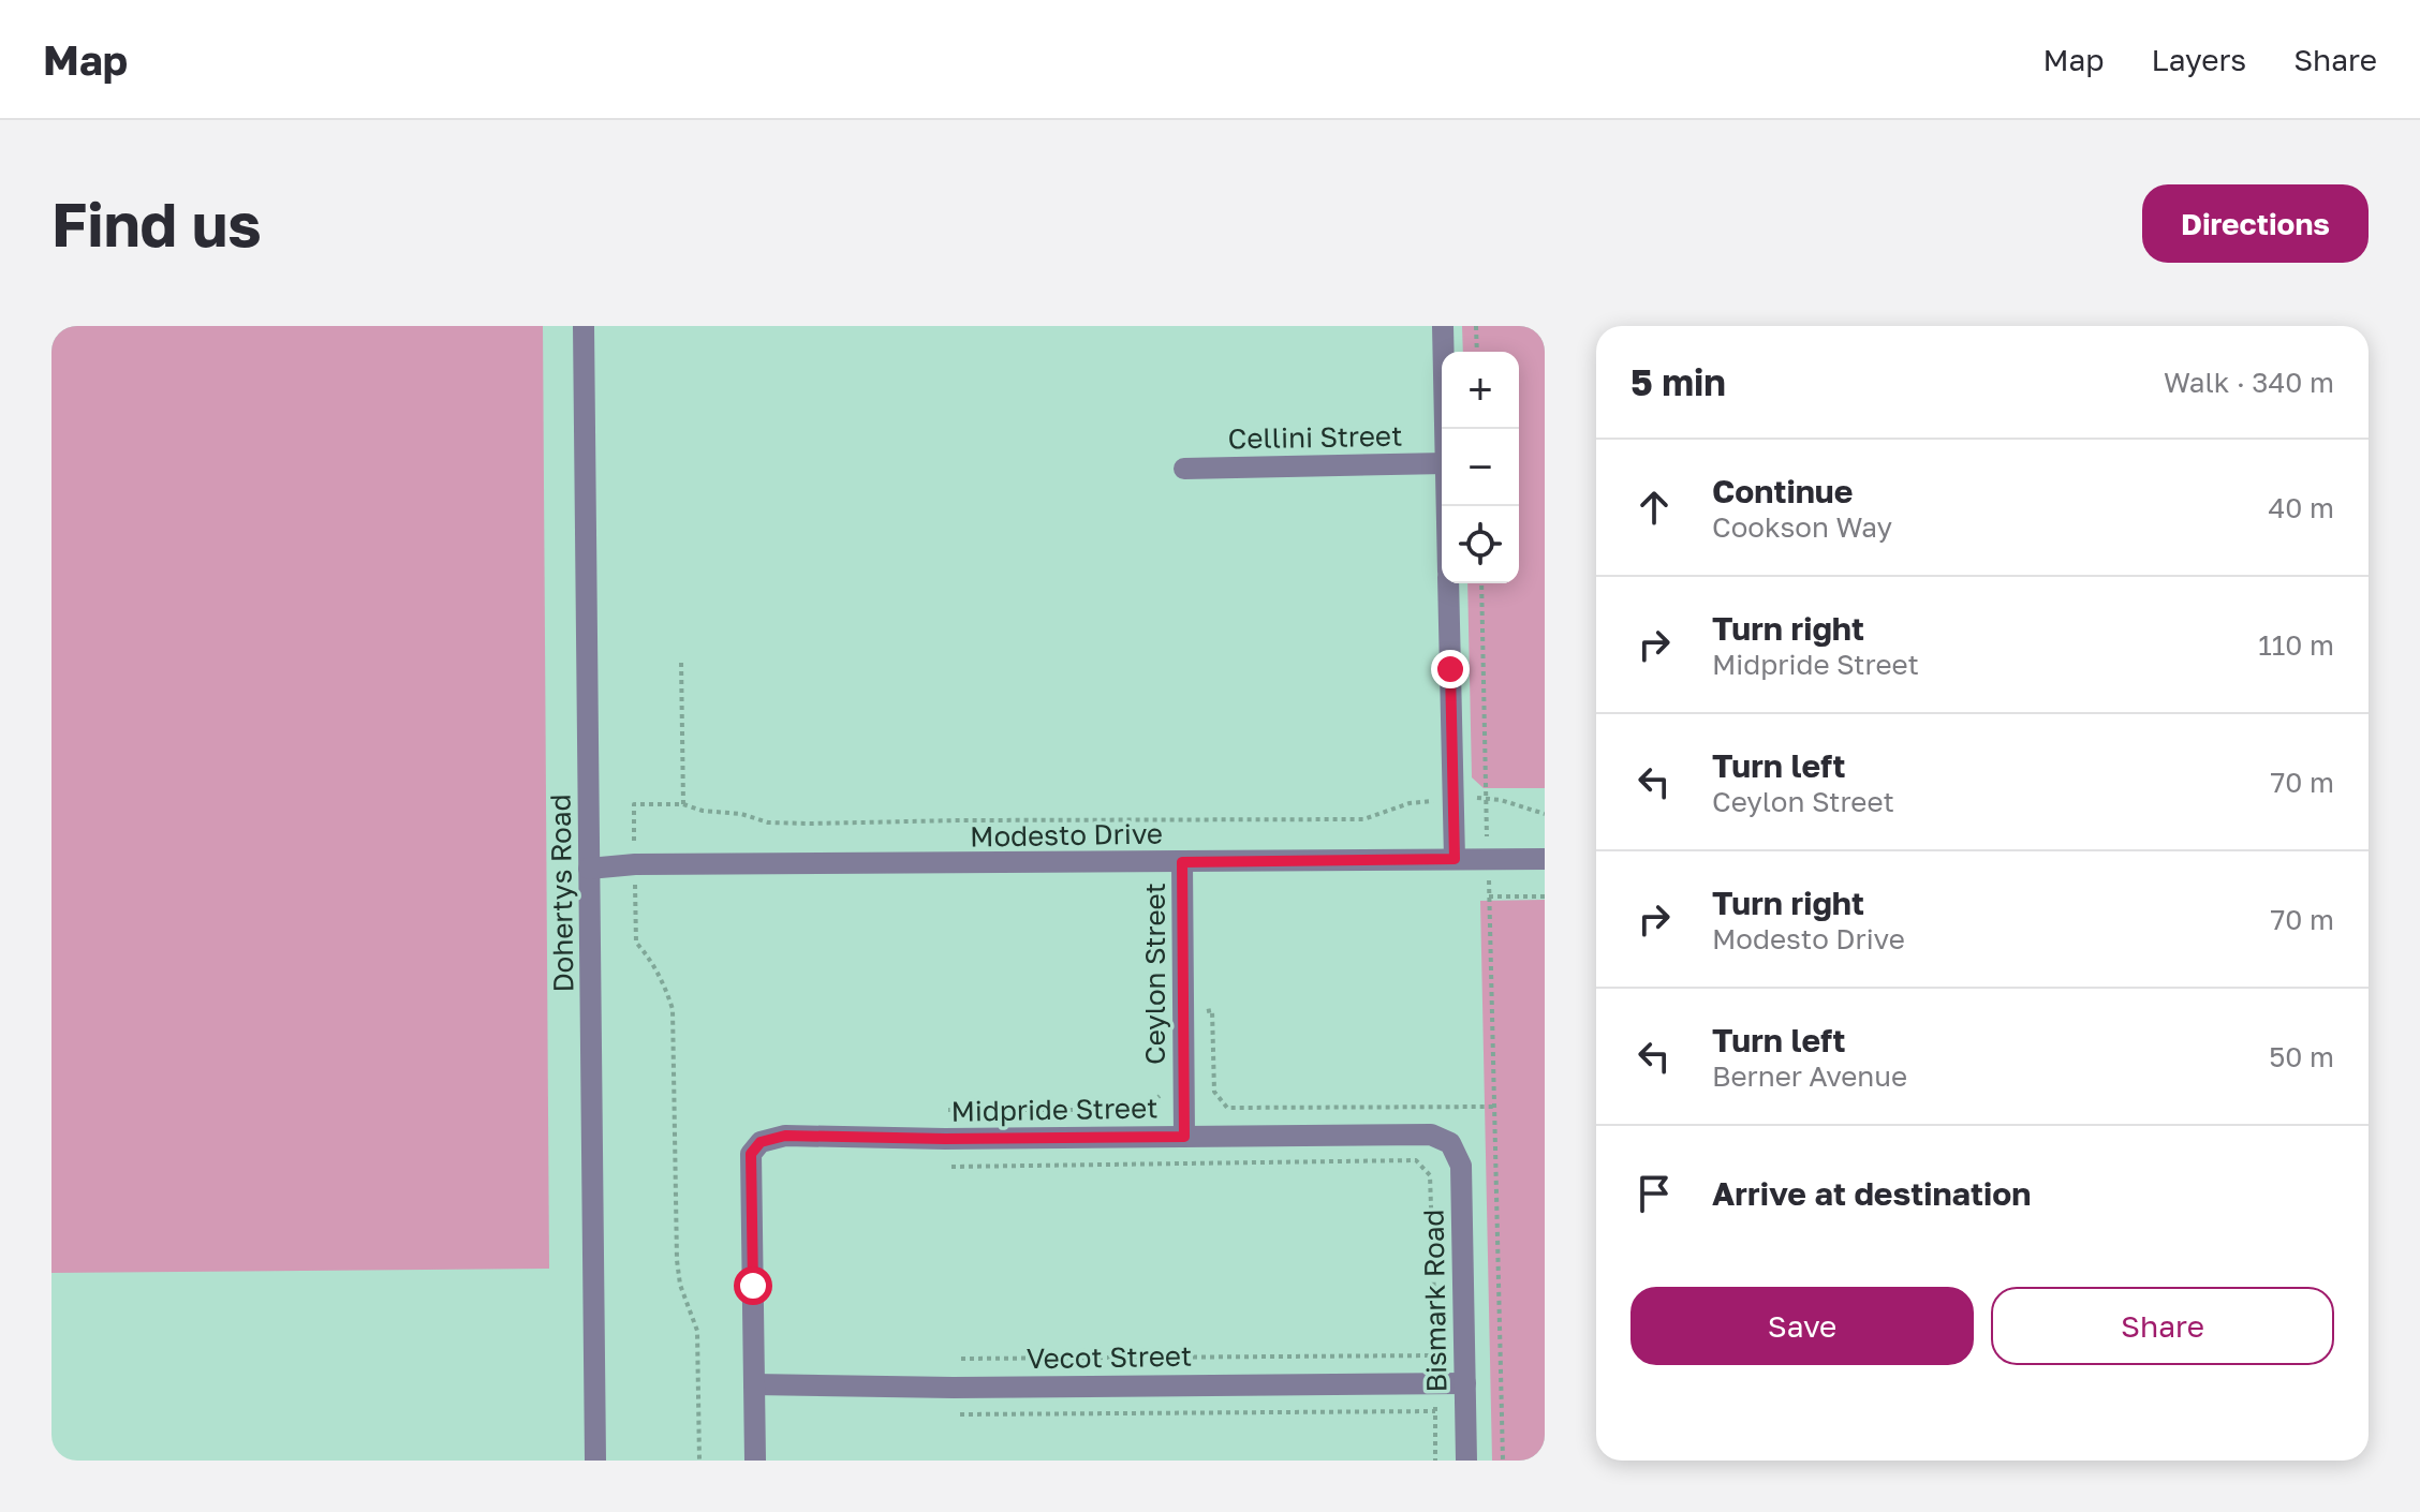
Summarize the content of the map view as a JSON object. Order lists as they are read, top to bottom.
{
  "streets": {
    "street": [
      "Cellini Street",
      "Modesto Drive",
      "Dohertys Road",
      "Ceylon Street",
      "Midpride Street",
      "Bismark Road",
      "Vecot Street"
    ]
  },
  "crossings": [
    ["Modesto Drive", "Dohertys Road"],
    ["Modesto Drive", "Ceylon Street"],
    ["Ceylon Street", "Midpride Street"],
    ["Midpride Street", "Bismark Road"],
    ["Midpride Street", "Vecot Street"],
    ["Bismark Road", "Vecot Street"]
  ],
  "page": {
    "header": "Map",
    "nav": ["Map", "Layers", "Share"],
    "buttons": [
      "Directions",
      ["Save", "Share"]
    ],
    "title": "Find us",
    "heading": ["5 min", "Walk · 340 m"],
    "map_buttons": ["+", "−"],
    "list": [
      ["Continue", "Cookson Way", "40 m"],
      ["Turn right", "Midpride Street", "110 m"],
      ["Turn left", "Ceylon Street", "70 m"],
      ["Turn right", "Modesto Drive", "70 m"],
      ["Turn left", "Berner Avenue", "50 m"],
      "Arrive at destination"
    ]
  }
}
